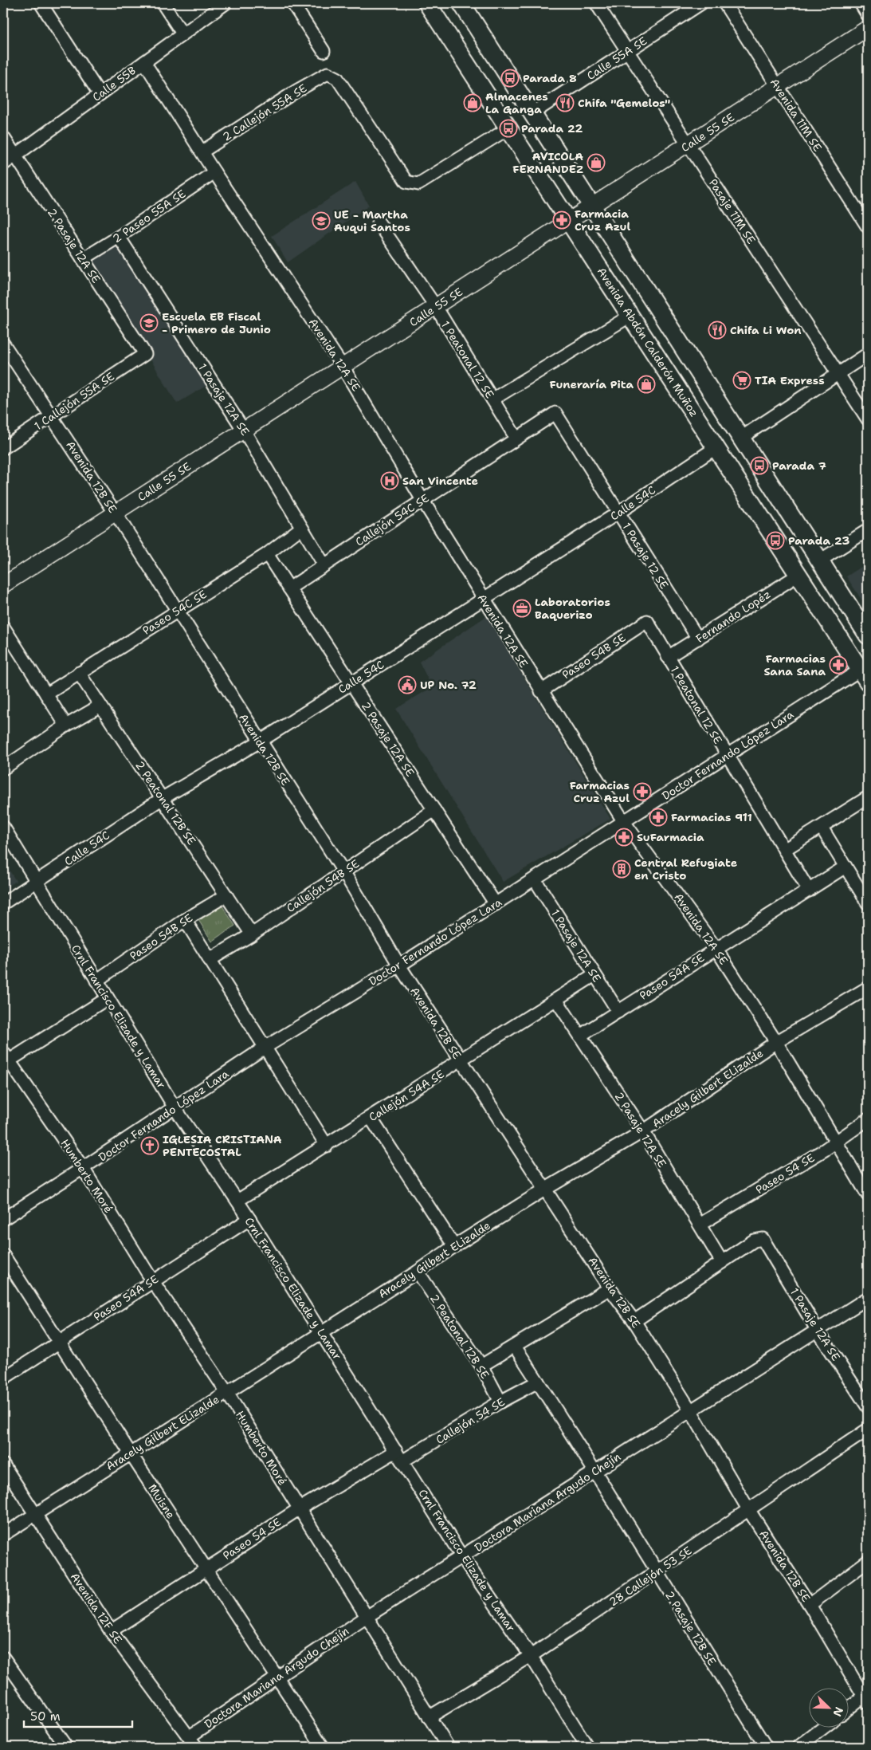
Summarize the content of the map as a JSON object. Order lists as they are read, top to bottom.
{
  "streets": {
    "main road": ["Avenida Abdón Calderón Muñoz"],
    "street": [
      "Calle 55A SE",
      "Calle 55B",
      "2 Callejón 55A SE",
      "Avenida 11M SE",
      "Calle 55 SE",
      "Pasaje 11M SE",
      "2 Paseo 55A SE",
      "2 Pasaje 12A SE",
      "Avenida 12A SE",
      "1 Peatonal 12 SE",
      "1 Pasaje 12A SE",
      "1 Callejón 55A SE",
      "Avenida 12B SE",
      "Calle 54C",
      "Callejón 54C SE",
      "1 Pasaje 12 SE",
      "Paseo 54C SE",
      "Fernando Lopéz",
      "Paseo 54B SE",
      "Doctor Fernando López Lara",
      "2 Peatonal 12B SE",
      "Callejón 54B SE",
      "Paseo 54A SE",
      "Crnl Francisco Elizade y Lamar",
      "Aracely Gilbert ELizalde",
      "Callejón 54A SE",
      "Paseo 54 SE",
      "Humberto Moré",
      "Callejón 54 SE",
      "Muisne",
      "Doctora Mariana Argudo Chejín",
      "28 Callejón 53 SE",
      "Avenida 12F SE",
      "2 Pasaje 12B SE"
    ]
  },
  "crossings": [
    ["Calle 55A SE", "Pasaje 11M SE"],
    ["Calle 55B", "2 Pasaje 12A SE"],
    ["Calle 55B", "Avenida 12A SE"],
    ["2 Callejón 55A SE", "Avenida Abdón Calderón Muñoz"],
    ["2 Callejón 55A SE", "Avenida 12A SE"],
    ["Avenida 11M SE", "Calle 55 SE"],
    ["Calle 55 SE", "Pasaje 11M SE"],
    ["Calle 55 SE", "Avenida Abdón Calderón Muñoz"],
    ["Calle 55 SE", "Avenida 12A SE"],
    ["Calle 55 SE", "1 Peatonal 12 SE"],
    ["Calle 55 SE", "1 Pasaje 12A SE"],
    ["Calle 55 SE", "Avenida 12B SE"],
    ["2 Paseo 55A SE", "2 Pasaje 12A SE"],
    ["2 Paseo 55A SE", "Avenida 12A SE"],
    ["2 Paseo 55A SE", "1 Pasaje 12A SE"],
    ["2 Pasaje 12A SE", "1 Pasaje 12A SE"],
    ["2 Pasaje 12A SE", "1 Callejón 55A SE"],
    ["2 Pasaje 12A SE", "Calle 54C"],
    ["2 Pasaje 12A SE", "Callejón 54C SE"],
    ["2 Pasaje 12A SE", "Paseo 54C SE"],
    ["2 Pasaje 12A SE", "Doctor Fernando López Lara"],
    ["2 Pasaje 12A SE", "Callejón 54B SE"],
    ["2 Pasaje 12A SE", "Paseo 54A SE"],
    ["2 Pasaje 12A SE", "Aracely Gilbert ELizalde"],
    ["2 Pasaje 12A SE", "Callejón 54A SE"],
    ["2 Pasaje 12A SE", "Paseo 54 SE"],
    ["Avenida Abdón Calderón Muñoz", "Calle 54C"],
    ["Avenida Abdón Calderón Muñoz", "Fernando Lopéz"],
    ["Avenida Abdón Calderón Muñoz", "Doctor Fernando López Lara"],
    ["Avenida 12A SE", "Calle 54C"],
    ["Avenida 12A SE", "Callejón 54C SE"],
    ["Avenida 12A SE", "Paseo 54B SE"],
    ["Avenida 12A SE", "Doctor Fernando López Lara"],
    ["Avenida 12A SE", "Paseo 54A SE"],
    ["Avenida 12A SE", "Aracely Gilbert ELizalde"],
    ["Avenida 12A SE", "Paseo 54 SE"],
    ["1 Peatonal 12 SE", "Callejón 54C SE"],
    ["1 Peatonal 12 SE", "Fernando Lopéz"],
    ["1 Peatonal 12 SE", "Paseo 54B SE"],
    ["1 Peatonal 12 SE", "Doctor Fernando López Lara"],
    ["1 Peatonal 12 SE", "Paseo 54A SE"],
    ["1 Pasaje 12A SE", "Callejón 54C SE"],
    ["1 Pasaje 12A SE", "Paseo 54C SE"],
    ["1 Pasaje 12A SE", "Doctor Fernando López Lara"],
    ["1 Pasaje 12A SE", "Paseo 54A SE"],
    ["1 Pasaje 12A SE", "Callejón 54A SE"],
    ["1 Pasaje 12A SE", "Doctora Mariana Argudo Chejín"],
    ["1 Callejón 55A SE", "Avenida 12B SE"],
    ["Avenida 12B SE", "Calle 54C"],
    ["Avenida 12B SE", "Paseo 54C SE"],
    ["Avenida 12B SE", "Doctor Fernando López Lara"],
    ["Avenida 12B SE", "Callejón 54B SE"],
    ["Avenida 12B SE", "Aracely Gilbert ELizalde"],
    ["Avenida 12B SE", "Callejón 54A SE"],
    ["Avenida 12B SE", "Doctora Mariana Argudo Chejín"],
    ["Avenida 12B SE", "28 Callejón 53 SE"],
    ["Calle 54C", "1 Pasaje 12 SE"],
    ["Calle 54C", "2 Peatonal 12B SE"],
    ["Calle 54C", "Crnl Francisco Elizade y Lamar"],
    ["Callejón 54C SE", "1 Pasaje 12 SE"],
    ["1 Pasaje 12 SE", "Fernando Lopéz"],
    ["Paseo 54C SE", "2 Peatonal 12B SE"],
    ["Paseo 54B SE", "2 Peatonal 12B SE"],
    ["Paseo 54B SE", "Crnl Francisco Elizade y Lamar"],
    ["Doctor Fernando López Lara", "Crnl Francisco Elizade y Lamar"],
    ["Doctor Fernando López Lara", "Humberto Moré"],
    ["2 Peatonal 12B SE", "Callejón 54B SE"],
    ["2 Peatonal 12B SE", "Aracely Gilbert ELizalde"],
    ["2 Peatonal 12B SE", "Callejón 54 SE"],
    ["Paseo 54A SE", "Crnl Francisco Elizade y Lamar"],
    ["Paseo 54A SE", "Humberto Moré"],
    ["Paseo 54A SE", "Muisne"],
    ["Crnl Francisco Elizade y Lamar", "Aracely Gilbert ELizalde"],
    ["Crnl Francisco Elizade y Lamar", "Callejón 54A SE"],
    ["Crnl Francisco Elizade y Lamar", "Paseo 54 SE"],
    ["Crnl Francisco Elizade y Lamar", "Callejón 54 SE"],
    ["Crnl Francisco Elizade y Lamar", "Doctora Mariana Argudo Chejín"],
    ["Crnl Francisco Elizade y Lamar", "28 Callejón 53 SE"],
    ["Aracely Gilbert ELizalde", "Humberto Moré"],
    ["Aracely Gilbert ELizalde", "Muisne"],
    ["Aracely Gilbert ELizalde", "Avenida 12F SE"],
    ["Paseo 54 SE", "Humberto Moré"],
    ["Paseo 54 SE", "Muisne"],
    ["Paseo 54 SE", "Avenida 12F SE"],
    ["Humberto Moré", "Doctora Mariana Argudo Chejín"],
    ["Humberto Moré", "28 Callejón 53 SE"],
    ["Callejón 54 SE", "2 Pasaje 12B SE"],
    ["Muisne", "Doctora Mariana Argudo Chejín"],
    ["Doctora Mariana Argudo Chejín", "Avenida 12F SE"],
    ["Doctora Mariana Argudo Chejín", "2 Pasaje 12B SE"],
    ["28 Callejón 53 SE", "2 Pasaje 12B SE"]
  ],
  "places": {
    "bus stop": [
      "Parada 8",
      "Parada 22",
      "Parada 7",
      "Parada 23"
    ],
    "shop": ["Almacenes La Ganga", "AVICOLA FERNANDEZ", "Funeraría Pita"],
    "restaurant": ["Chifa \"Gemelos\"", "Chifa Li Won"],
    "pharmacy": [
      "Farmacia Cruz Azul",
      "Farmacias Sana Sana",
      "Farmacias Cruz Azul",
      "Farmacias 911",
      "SuFarmacia"
    ],
    "school or university": ["UE - Martha Auqui Santos", "Escuela EB Fiscal - Primero de Junio"],
    "supermarket": ["TIA Express"],
    "hospital": ["San Vincente"],
    "office": ["Laboratorios Baquerizo"],
    "public building": ["UP No. 72"],
    "building": ["Central Refugiate en Cristo"],
    "church": ["IGLESIA CRISTIANA PENTECOSTAL"]
  },
  "scale_bar": "50 m",
  "north": "bottom right"
}
